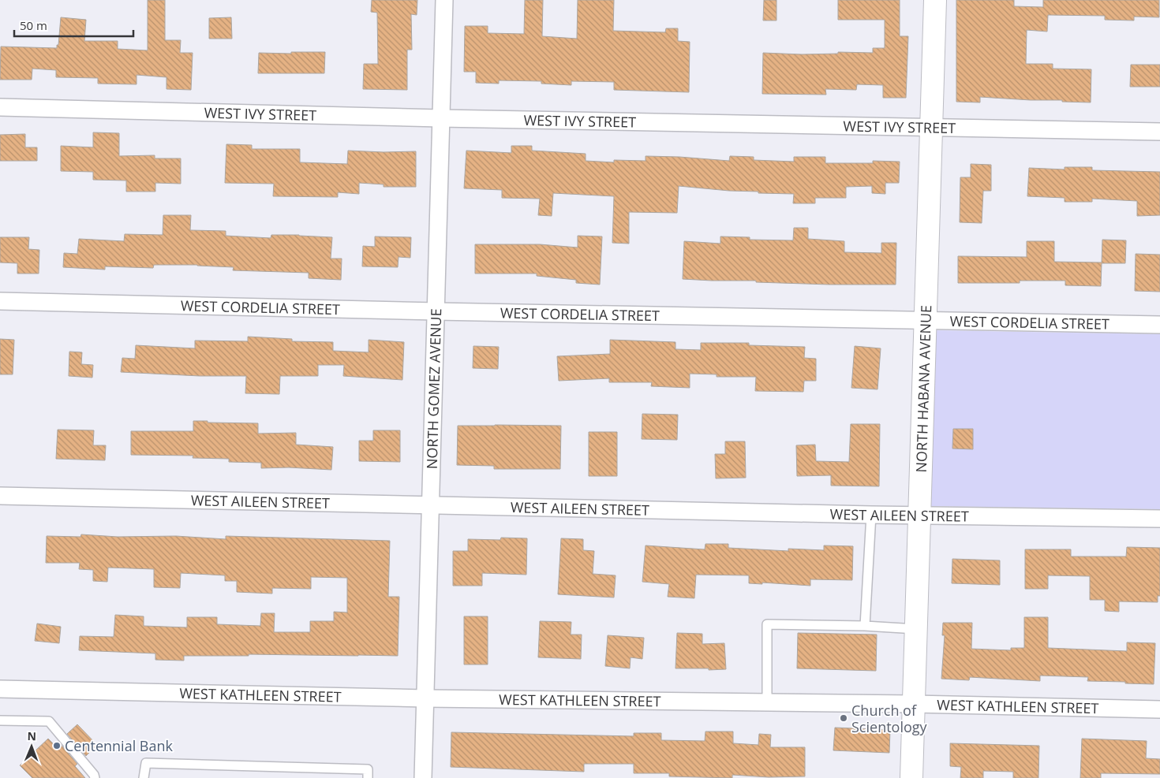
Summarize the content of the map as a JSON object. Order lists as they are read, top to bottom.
{
  "streets": {
    "street": [
      "WEST IVY STREET",
      "WEST CORDELIA STREET",
      "NORTH GOMEZ AVENUE",
      "NORTH HABANA AVENUE",
      "WEST AILEEN STREET",
      "WEST KATHLEEN STREET"
    ]
  },
  "crossings": [
    ["WEST IVY STREET", "NORTH GOMEZ AVENUE"],
    ["WEST IVY STREET", "NORTH HABANA AVENUE"],
    ["WEST CORDELIA STREET", "NORTH GOMEZ AVENUE"],
    ["WEST CORDELIA STREET", "NORTH HABANA AVENUE"],
    ["NORTH GOMEZ AVENUE", "WEST AILEEN STREET"],
    ["NORTH GOMEZ AVENUE", "WEST KATHLEEN STREET"],
    ["NORTH HABANA AVENUE", "WEST AILEEN STREET"],
    ["NORTH HABANA AVENUE", "WEST KATHLEEN STREET"]
  ],
  "places": ["Church of Scientology", "Centennial Bank"],
  "scale_bar": "50 m",
  "north": "top"
}
